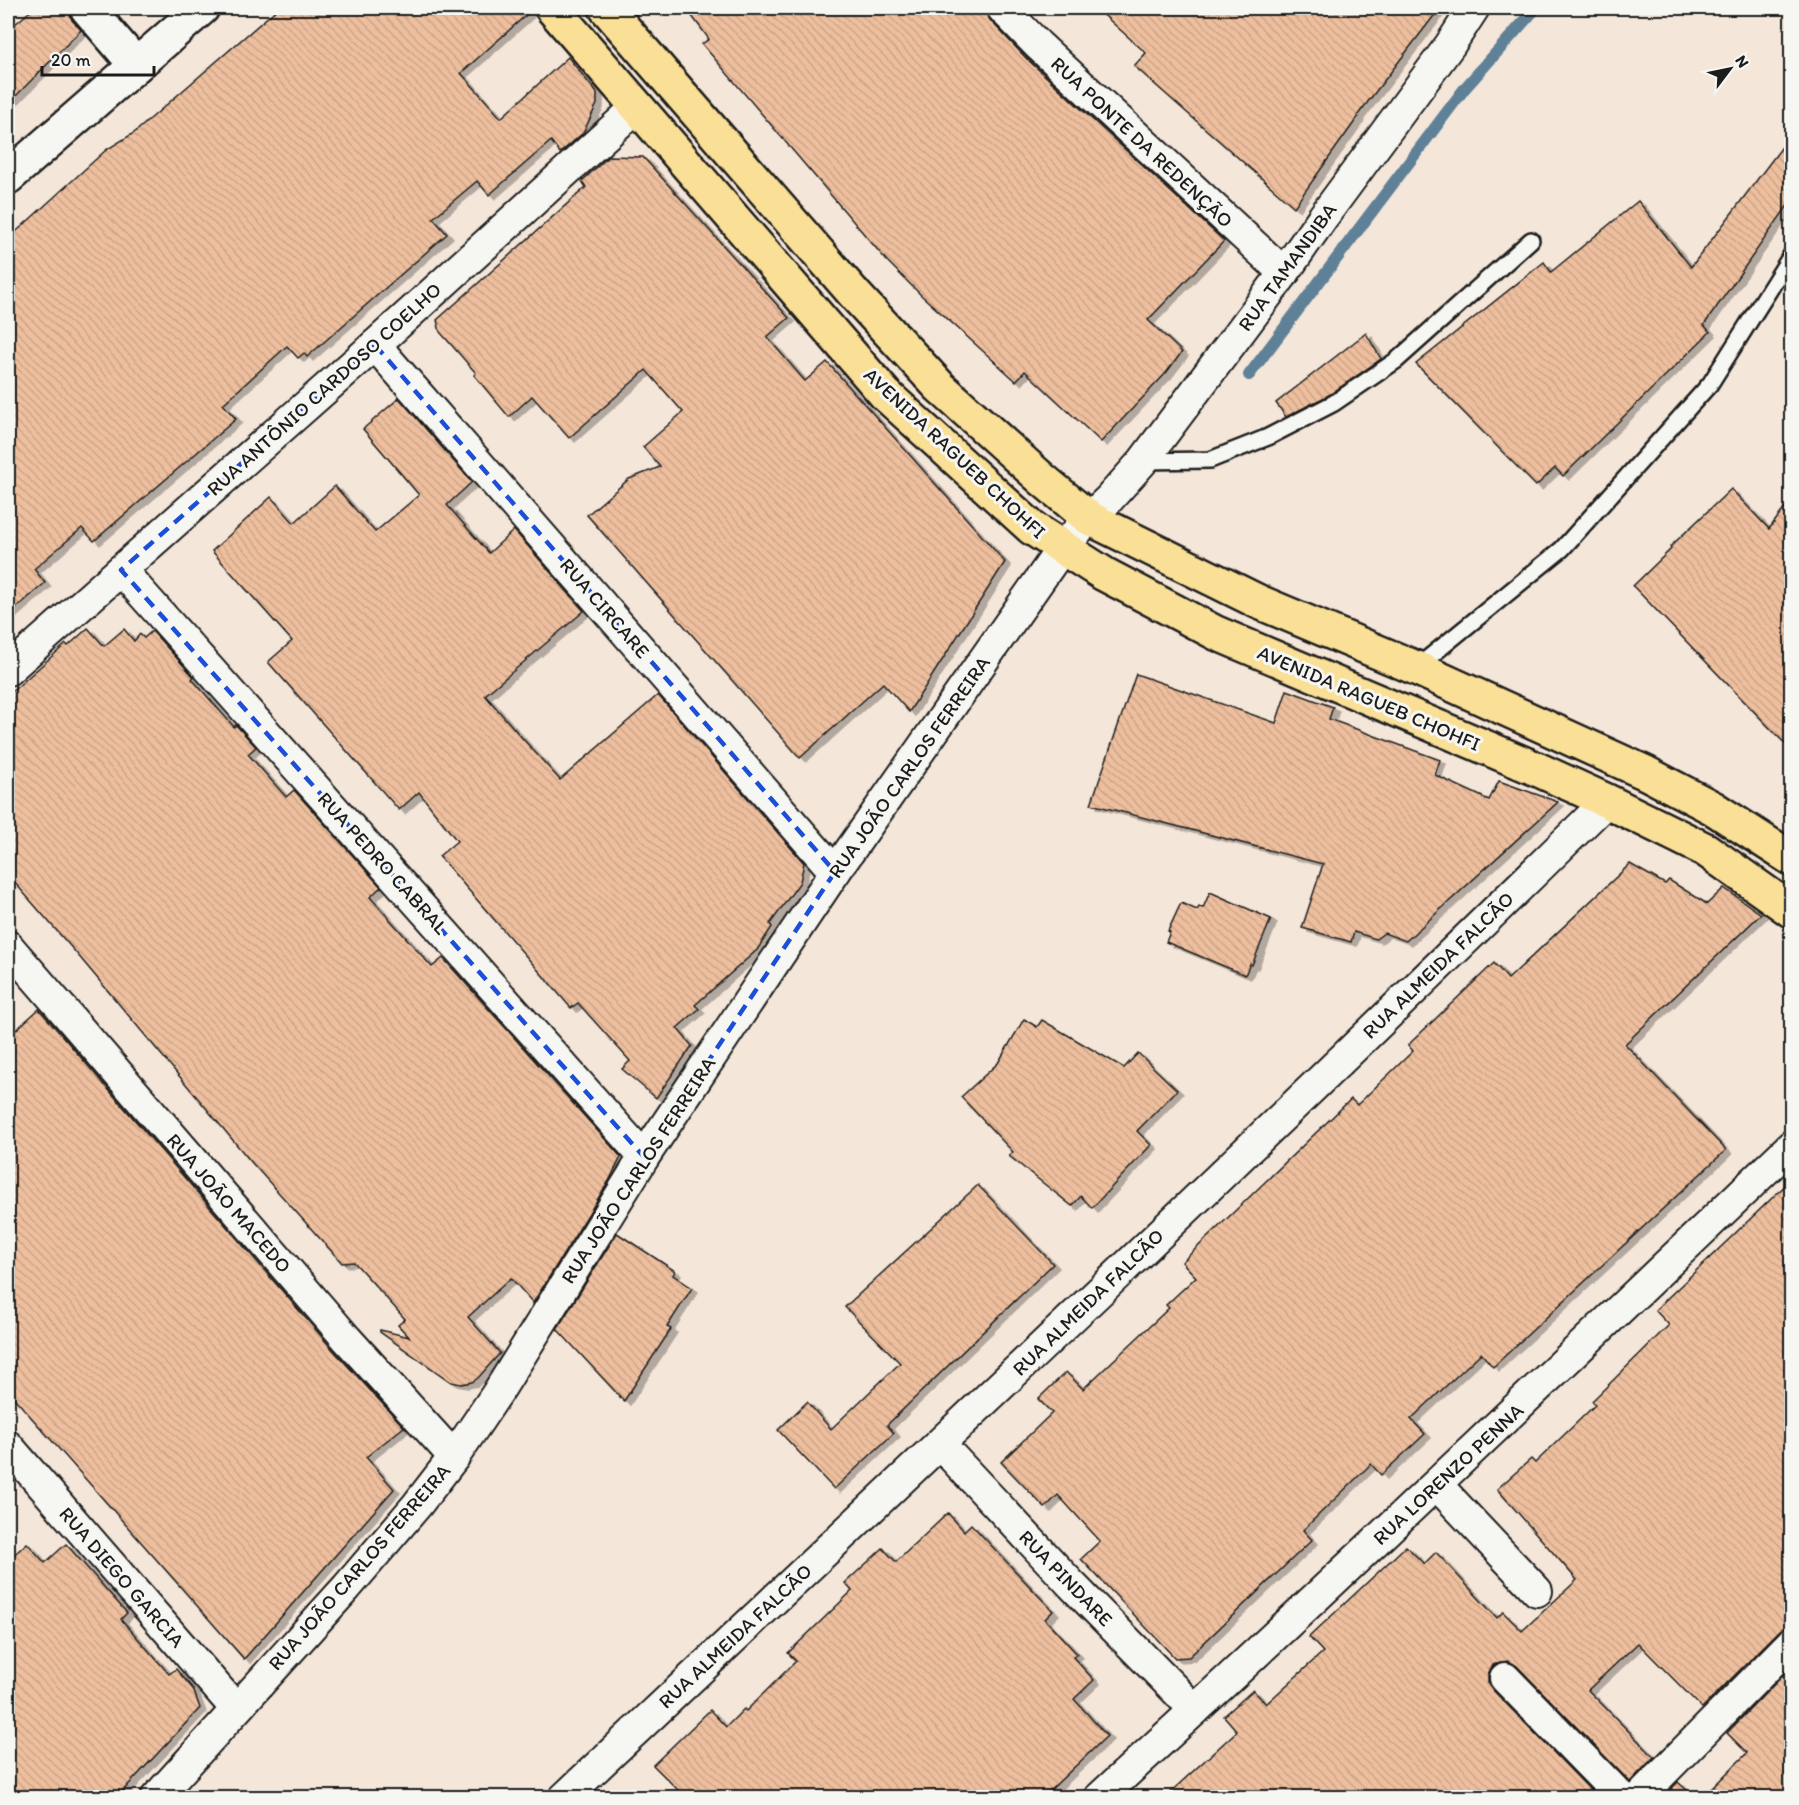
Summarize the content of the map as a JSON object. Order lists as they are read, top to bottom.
{
  "streets": {
    "main road": ["AVENIDA RAGUEB CHOHFI"],
    "street": [
      "RUA PONTE DA REDENÇÃO",
      "RUA TAMANDIBA",
      "RUA ANTÔNIO CARDOSO COELHO",
      "RUA CIRCARE",
      "RUA JOÃO CARLOS FERREIRA",
      "RUA PEDRO CABRAL",
      "RUA ALMEIDA FALCÃO",
      "RUA JOÃO MACEDO",
      "RUA LORENZO PENNA",
      "RUA DIEGO GARCIA",
      "RUA PINDARE"
    ]
  },
  "crossings": [
    ["RUA PONTE DA REDENÇÃO", "RUA TAMANDIBA"],
    ["RUA TAMANDIBA", "AVENIDA RAGUEB CHOHFI"],
    ["RUA TAMANDIBA", "RUA JOÃO CARLOS FERREIRA"],
    ["RUA ANTÔNIO CARDOSO COELHO", "AVENIDA RAGUEB CHOHFI"],
    ["RUA ANTÔNIO CARDOSO COELHO", "RUA CIRCARE"],
    ["RUA ANTÔNIO CARDOSO COELHO", "RUA PEDRO CABRAL"],
    ["AVENIDA RAGUEB CHOHFI", "RUA JOÃO CARLOS FERREIRA"],
    ["AVENIDA RAGUEB CHOHFI", "RUA ALMEIDA FALCÃO"],
    ["RUA CIRCARE", "RUA JOÃO CARLOS FERREIRA"],
    ["RUA JOÃO CARLOS FERREIRA", "RUA PEDRO CABRAL"],
    ["RUA JOÃO CARLOS FERREIRA", "RUA JOÃO MACEDO"],
    ["RUA JOÃO CARLOS FERREIRA", "RUA DIEGO GARCIA"],
    ["RUA ALMEIDA FALCÃO", "RUA PINDARE"],
    ["RUA LORENZO PENNA", "RUA PINDARE"]
  ],
  "scale_bar": "20 m",
  "north": "top right"
}
